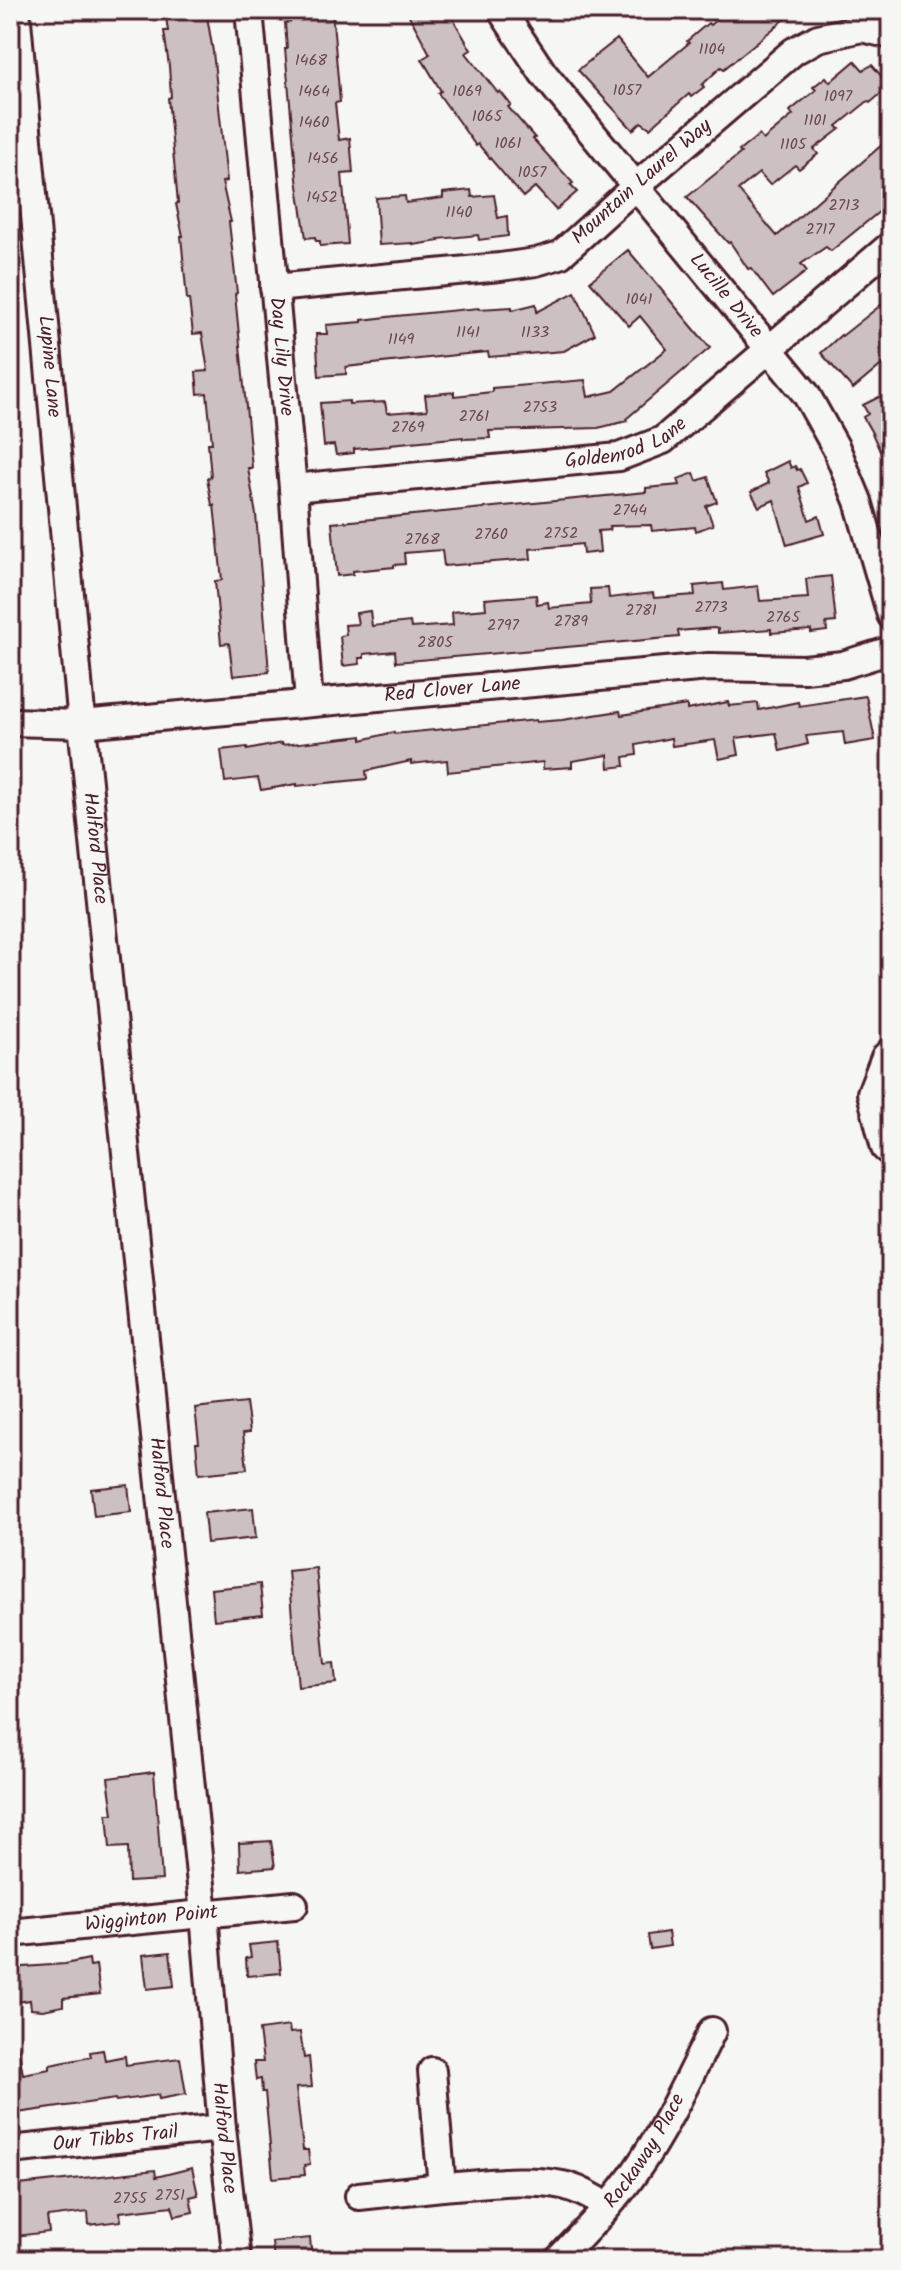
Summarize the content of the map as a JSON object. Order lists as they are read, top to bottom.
{
  "streets": {
    "street": [
      "Mountain Laurel Way",
      "Lucille Drive",
      "Day Lily Drive",
      "Lupine Lane",
      "Goldenrod Lane",
      "Red Clover Lane",
      "Halford Place",
      "Wigginton Point",
      "Our Tibbs Trail",
      "Rockaway Place"
    ]
  },
  "crossings": [
    ["Mountain Laurel Way", "Lucille Drive"],
    ["Mountain Laurel Way", "Day Lily Drive"],
    ["Lucille Drive", "Goldenrod Lane"],
    ["Day Lily Drive", "Goldenrod Lane"],
    ["Day Lily Drive", "Red Clover Lane"],
    ["Lupine Lane", "Red Clover Lane"],
    ["Lupine Lane", "Halford Place"],
    ["Red Clover Lane", "Halford Place"],
    ["Halford Place", "Wigginton Point"],
    ["Halford Place", "Our Tibbs Trail"]
  ],
  "house_numbers": [
    "1104",
    "1468",
    "1057",
    "1464",
    "1069",
    "1097",
    "1065",
    "1101",
    "1460",
    "1061",
    "1105",
    "1456",
    "1057",
    "1452",
    "2713",
    "1140",
    "2717",
    "1041",
    "1141",
    "1133",
    "1149",
    "2753",
    "2761",
    "2769",
    "2744",
    "2752",
    "2760",
    "2768",
    "2773",
    "2781",
    "2765",
    "2789",
    "2797",
    "2805",
    "2751",
    "2755"
  ]
}
